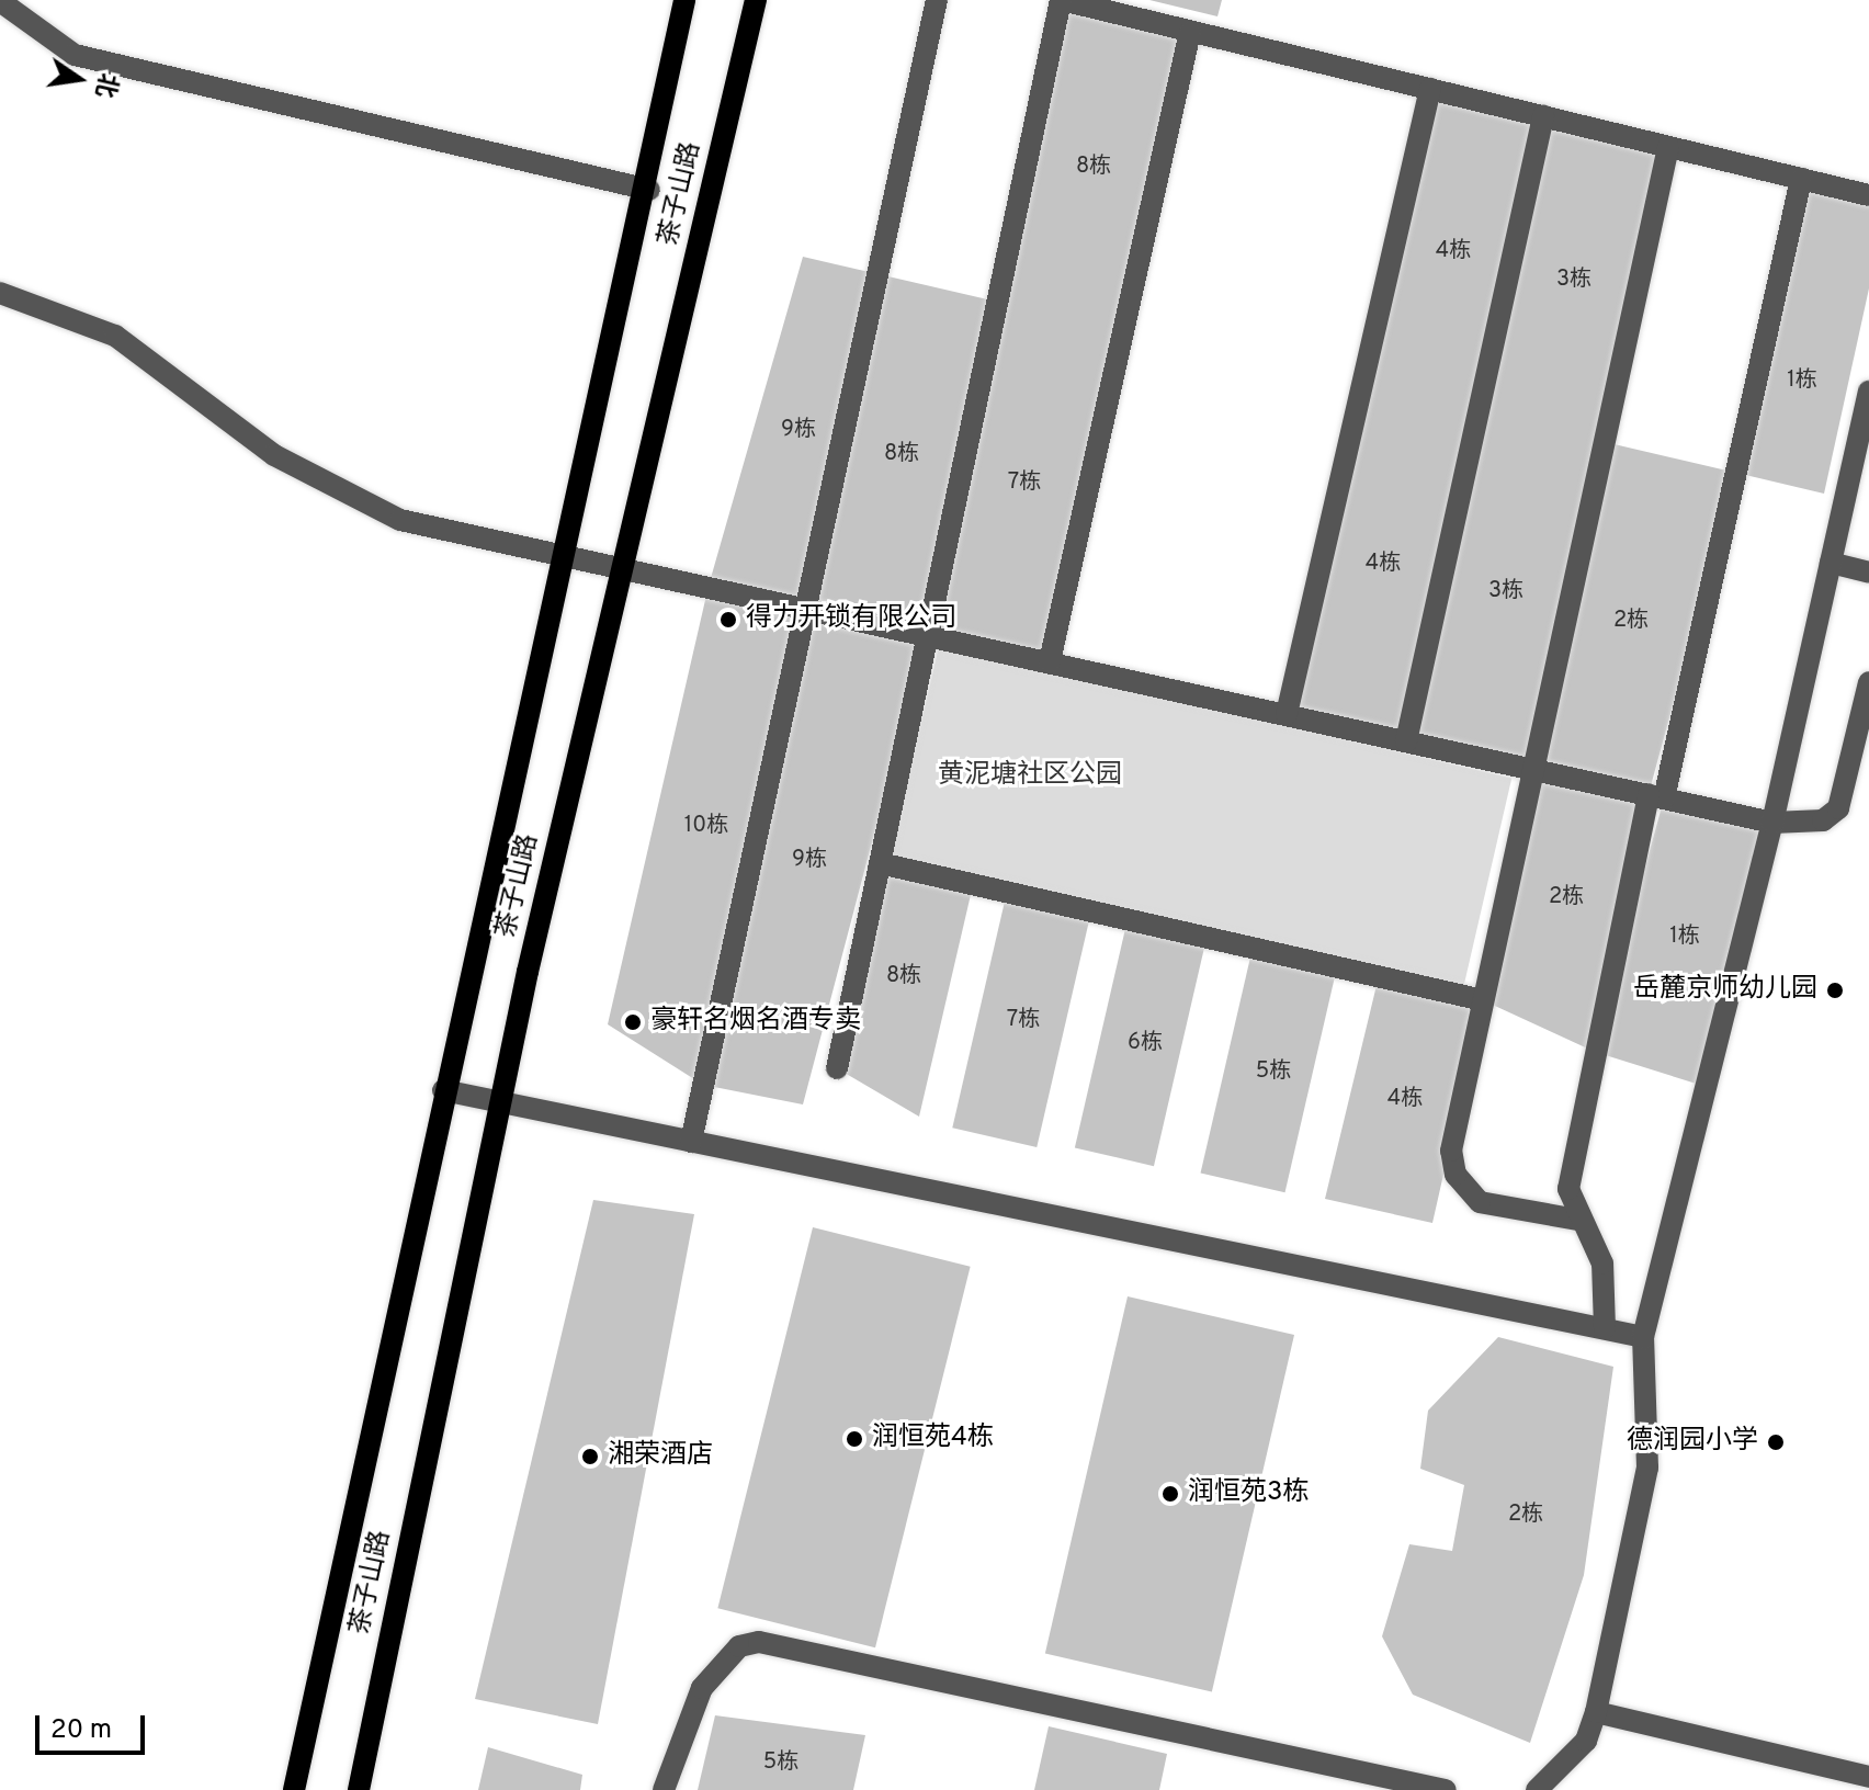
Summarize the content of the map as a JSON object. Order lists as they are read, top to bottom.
{
  "streets": {
    "main road": ["茶子山路"]
  },
  "parks": ["黄泥塘社区公园"],
  "places": [
    "得力开锁有限公司",
    "岳麓京师幼儿园",
    "豪轩名烟名酒专卖",
    "润恒苑4栋",
    "德润园小学",
    "湘荣酒店",
    "润恒苑3栋"
  ],
  "house_numbers": [
    "8栋",
    "4栋",
    "3栋",
    "1栋",
    "9栋",
    "8栋",
    "7栋",
    "4栋",
    "3栋",
    "2栋",
    "10栋",
    "9栋",
    "2栋",
    "1栋",
    "8栋",
    "7栋",
    "6栋",
    "5栋",
    "4栋",
    "2栋",
    "5栋"
  ],
  "scale_bar": "20 m",
  "north": "right"
}
